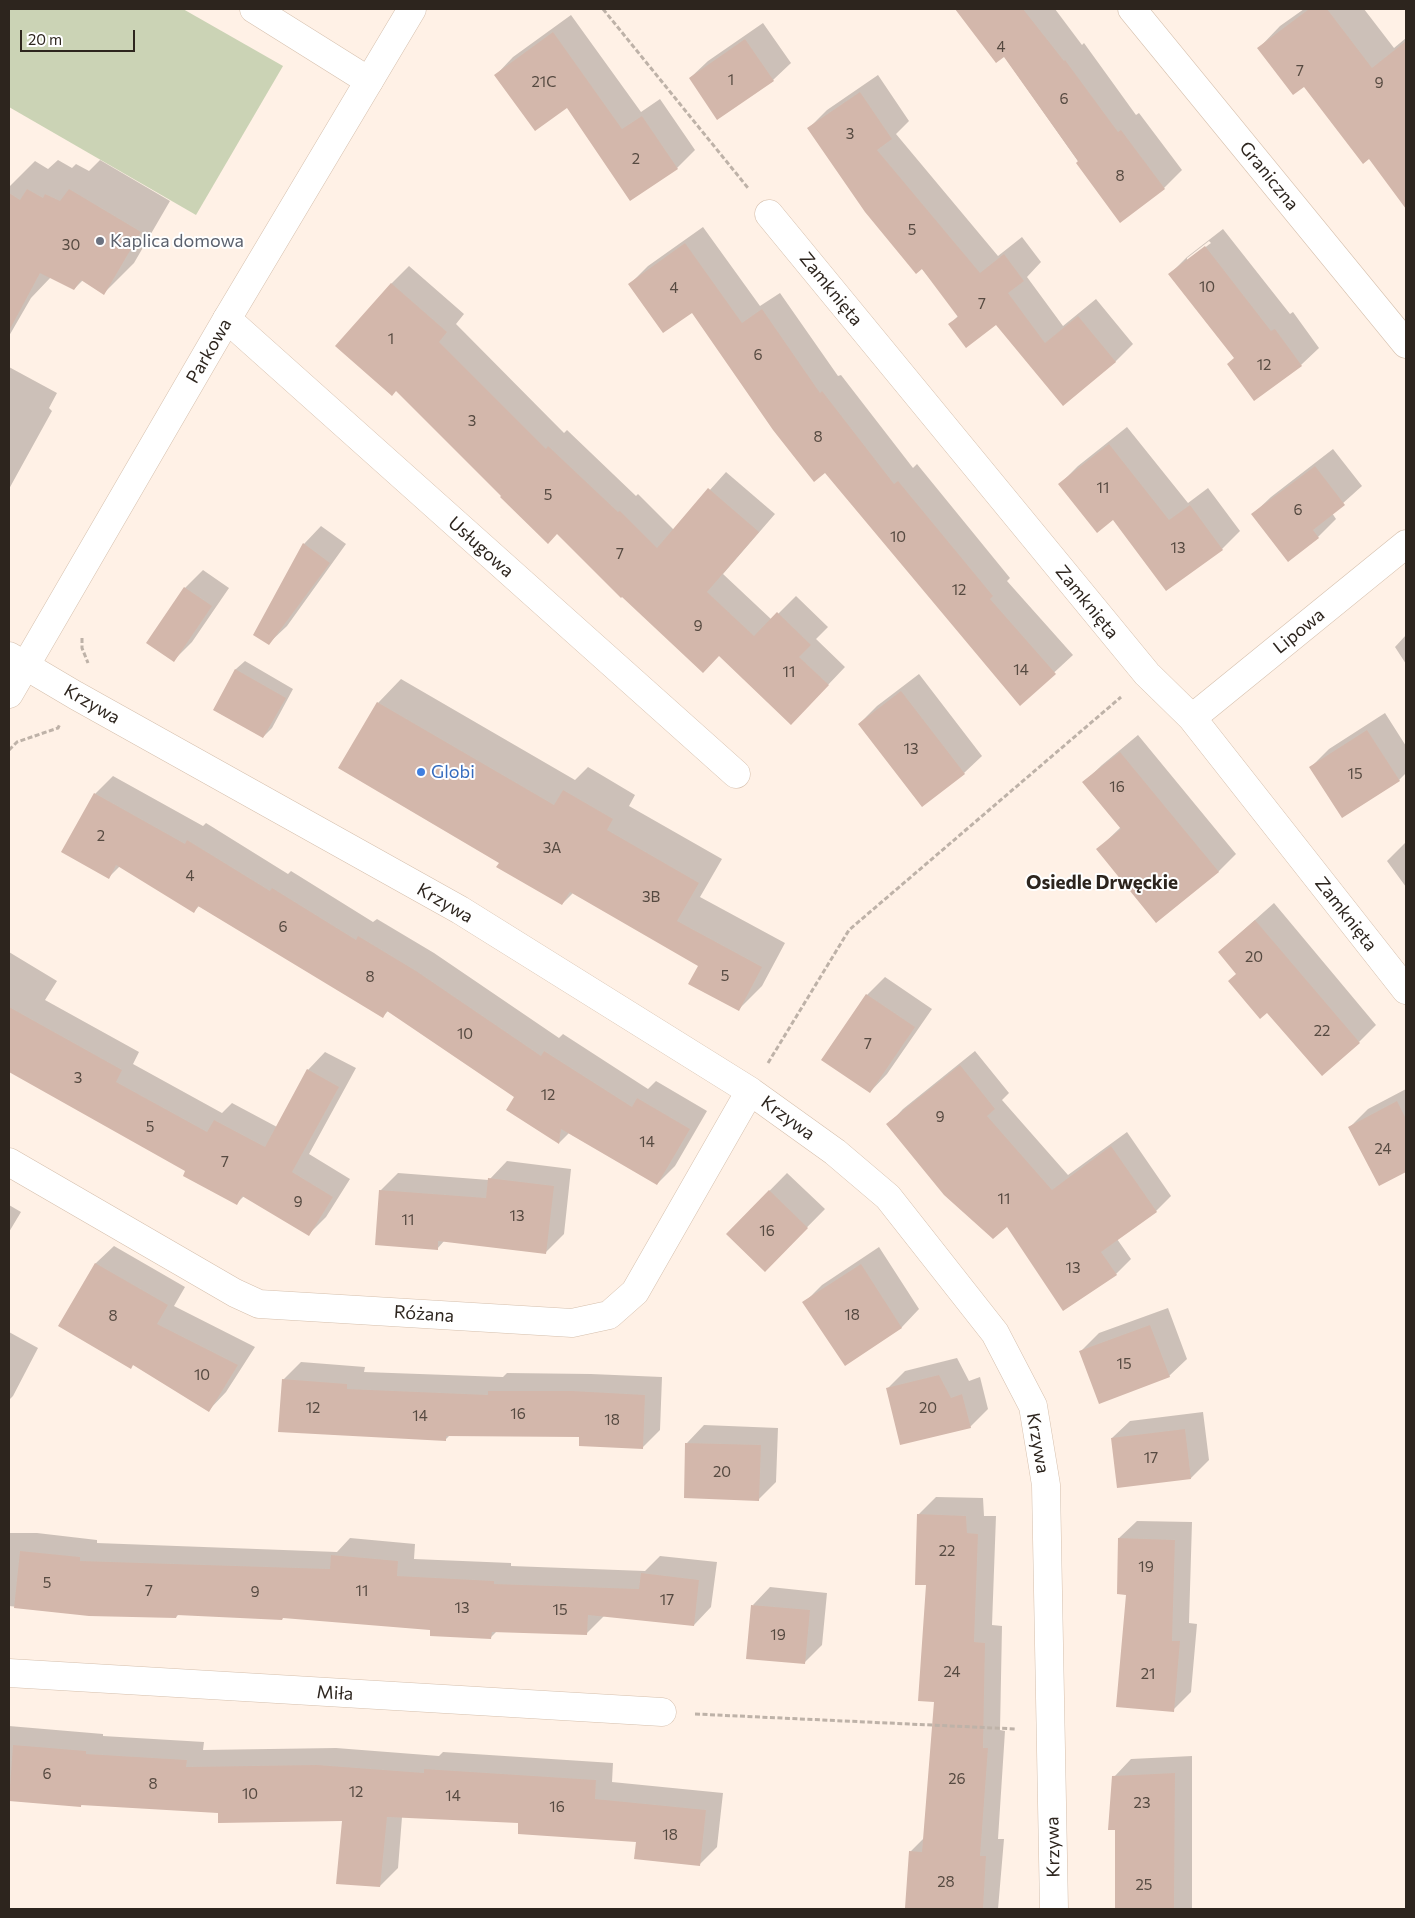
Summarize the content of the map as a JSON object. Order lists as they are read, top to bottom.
{
  "streets": {
    "street": [
      "Graniczna",
      "Zamknięta",
      "Parkowa",
      "Usługowa",
      "Lipowa",
      "Krzywa",
      "Różana",
      "Miła"
    ]
  },
  "crossings": [
    ["Zamknięta", "Lipowa"],
    ["Parkowa", "Usługowa"],
    ["Parkowa", "Krzywa"],
    ["Krzywa", "Różana"]
  ],
  "districts": ["Osiedle Drwęckie"],
  "places": ["Kaplica domowa", "Globi"],
  "house_numbers": [
    "4",
    "7",
    "1",
    "21C",
    "9",
    "6",
    "3",
    "2",
    "8",
    "5",
    "30",
    "10",
    "4",
    "7",
    "1",
    "6",
    "12",
    "3",
    "8",
    "11",
    "5",
    "6",
    "10",
    "13",
    "7",
    "12",
    "9",
    "14",
    "11",
    "13",
    "15",
    "16",
    "2",
    "3A",
    "4",
    "3B",
    "6",
    "20",
    "5",
    "8",
    "22",
    "10",
    "7",
    "3",
    "12",
    "9",
    "5",
    "14",
    "24",
    "7",
    "11",
    "9",
    "13",
    "11",
    "16",
    "13",
    "18",
    "8",
    "15",
    "10",
    "12",
    "20",
    "16",
    "14",
    "18",
    "17",
    "20",
    "22",
    "19",
    "5",
    "7",
    "11",
    "9",
    "17",
    "13",
    "15",
    "19",
    "24",
    "21",
    "6",
    "26",
    "8",
    "12",
    "10",
    "14",
    "23",
    "16",
    "18",
    "28",
    "25"
  ],
  "scale_bar": "20 m"
}
